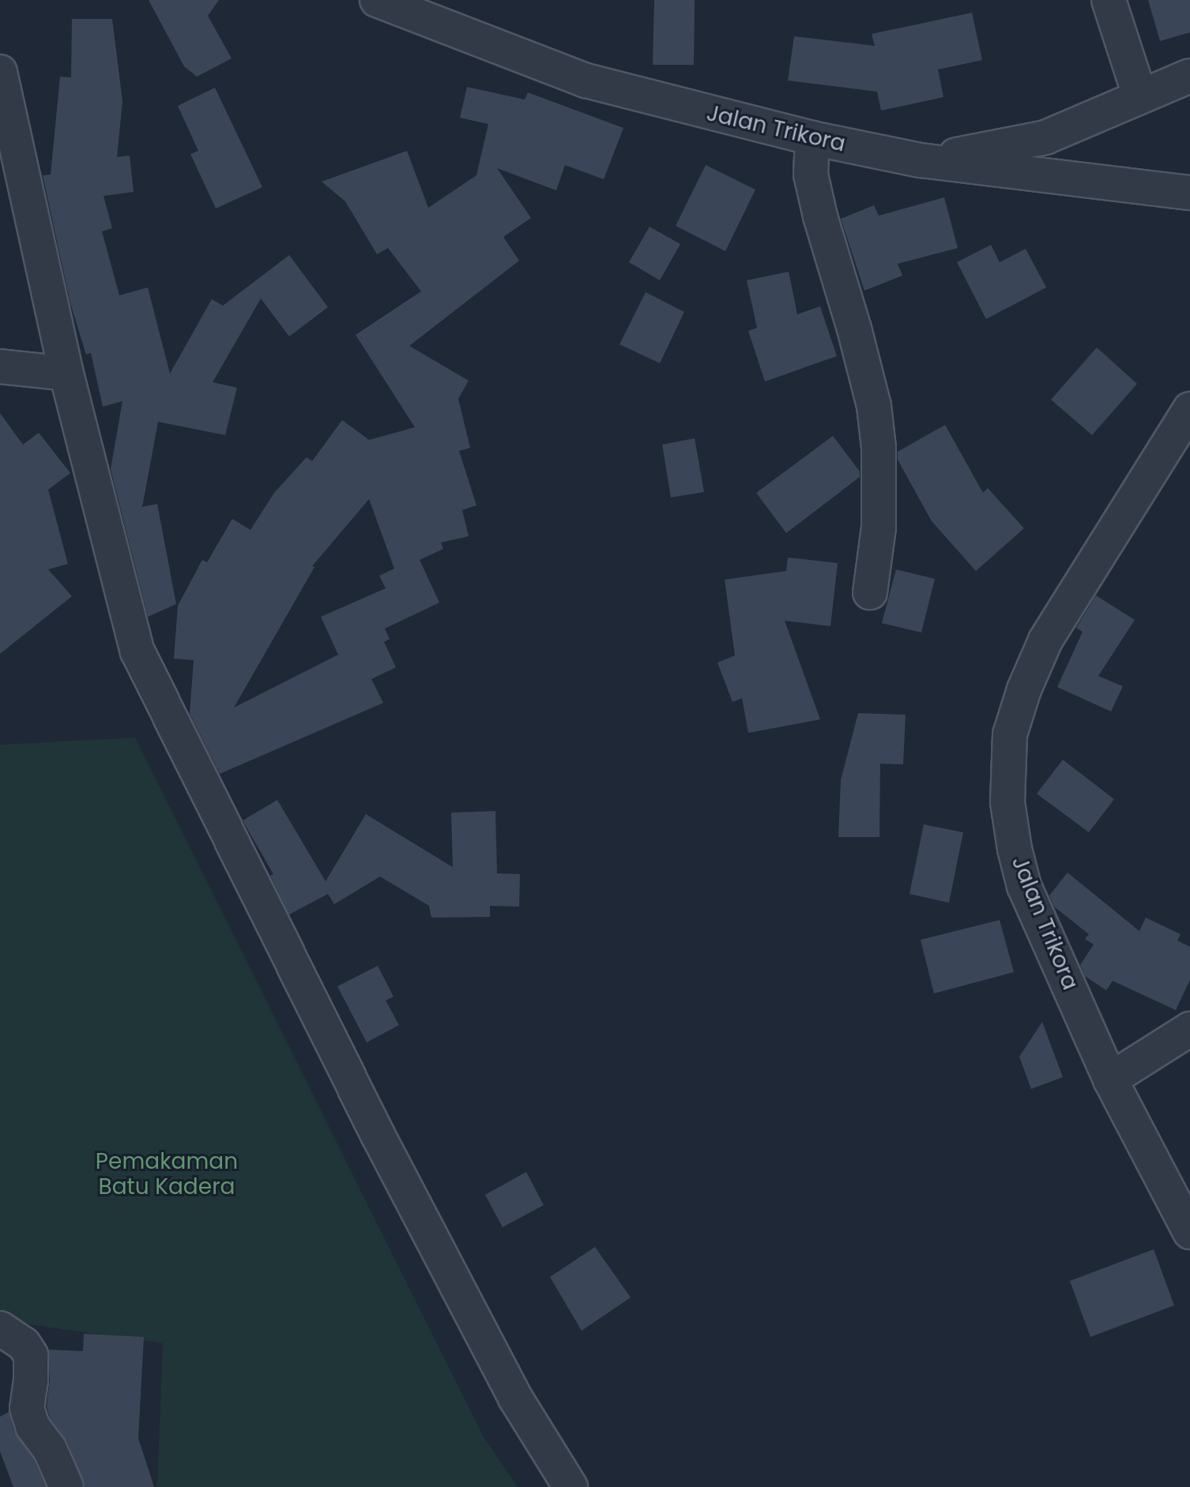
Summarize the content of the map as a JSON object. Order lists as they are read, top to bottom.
{
  "streets": {
    "street": ["Jalan Trikora"]
  },
  "parks": ["Pemakaman Batu Kadera"]
}
